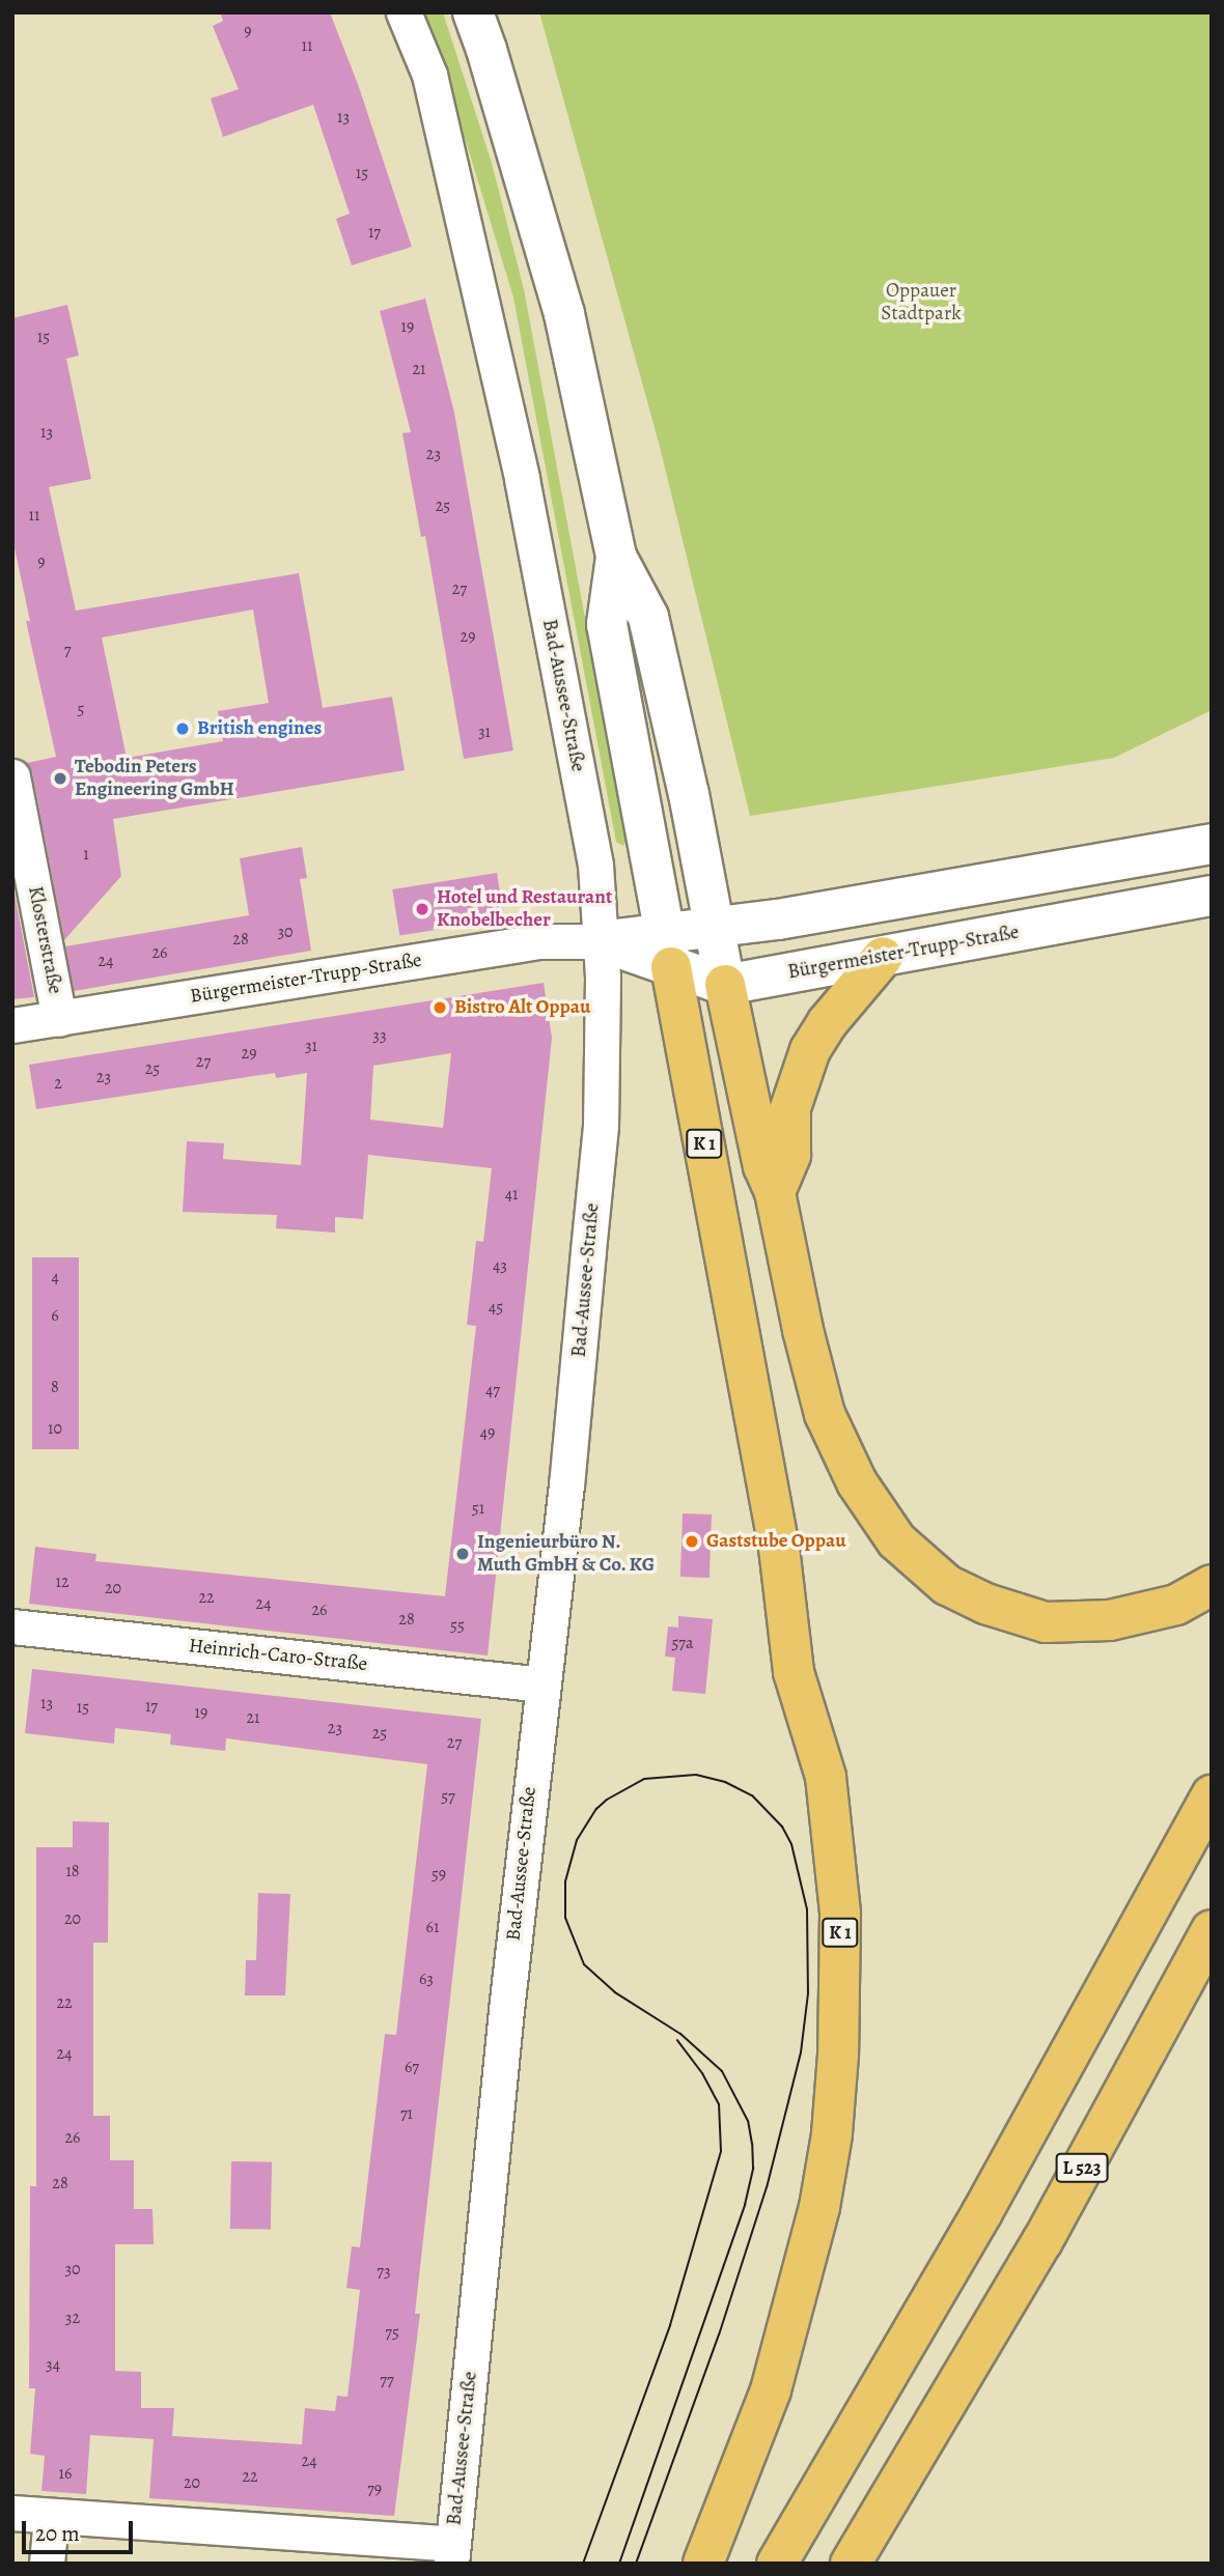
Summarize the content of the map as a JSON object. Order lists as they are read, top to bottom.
{
  "streets": {
    "highway": ["K 1", "L 523"],
    "street": [
      "Bad-Aussee-Straße",
      "Klosterstraße",
      "Bürgermeister-Trupp-Straße",
      "Heinrich-Caro-Straße"
    ]
  },
  "crossings": [
    ["Bad-Aussee-Straße", "Bürgermeister-Trupp-Straße"],
    ["Bad-Aussee-Straße", "Heinrich-Caro-Straße"],
    ["Klosterstraße", "Bürgermeister-Trupp-Straße"],
    ["Bürgermeister-Trupp-Straße", "K 1"]
  ],
  "parks": ["Oppauer Stadtpark"],
  "places": [
    "British engines",
    "Tebodin Peters Engineering GmbH",
    "Hotel und Restaurant Knobelbecher",
    "Bistro Alt Oppau",
    "Gaststube Oppau",
    "Ingenieurbüro N. Muth GmbH & Co. KG"
  ],
  "house_numbers": [
    "9",
    "11",
    "13",
    "15",
    "17",
    "19",
    "15",
    "21",
    "13",
    "23",
    "25",
    "11",
    "9",
    "27",
    "29",
    "7",
    "5",
    "31",
    "1",
    "30",
    "28",
    "26",
    "24",
    "33",
    "31",
    "29",
    "27",
    "25",
    "23",
    "2",
    "41",
    "43",
    "4",
    "45",
    "6",
    "8",
    "47",
    "10",
    "49",
    "51",
    "12",
    "20",
    "22",
    "24",
    "26",
    "28",
    "55",
    "57a",
    "13",
    "17",
    "15",
    "19",
    "21",
    "23",
    "25",
    "27",
    "57",
    "18",
    "59",
    "20",
    "61",
    "63",
    "22",
    "24",
    "67",
    "71",
    "26",
    "28",
    "30",
    "73",
    "32",
    "75",
    "34",
    "77",
    "24",
    "16",
    "22",
    "20",
    "79"
  ],
  "scale_bar": "20 m"
}
